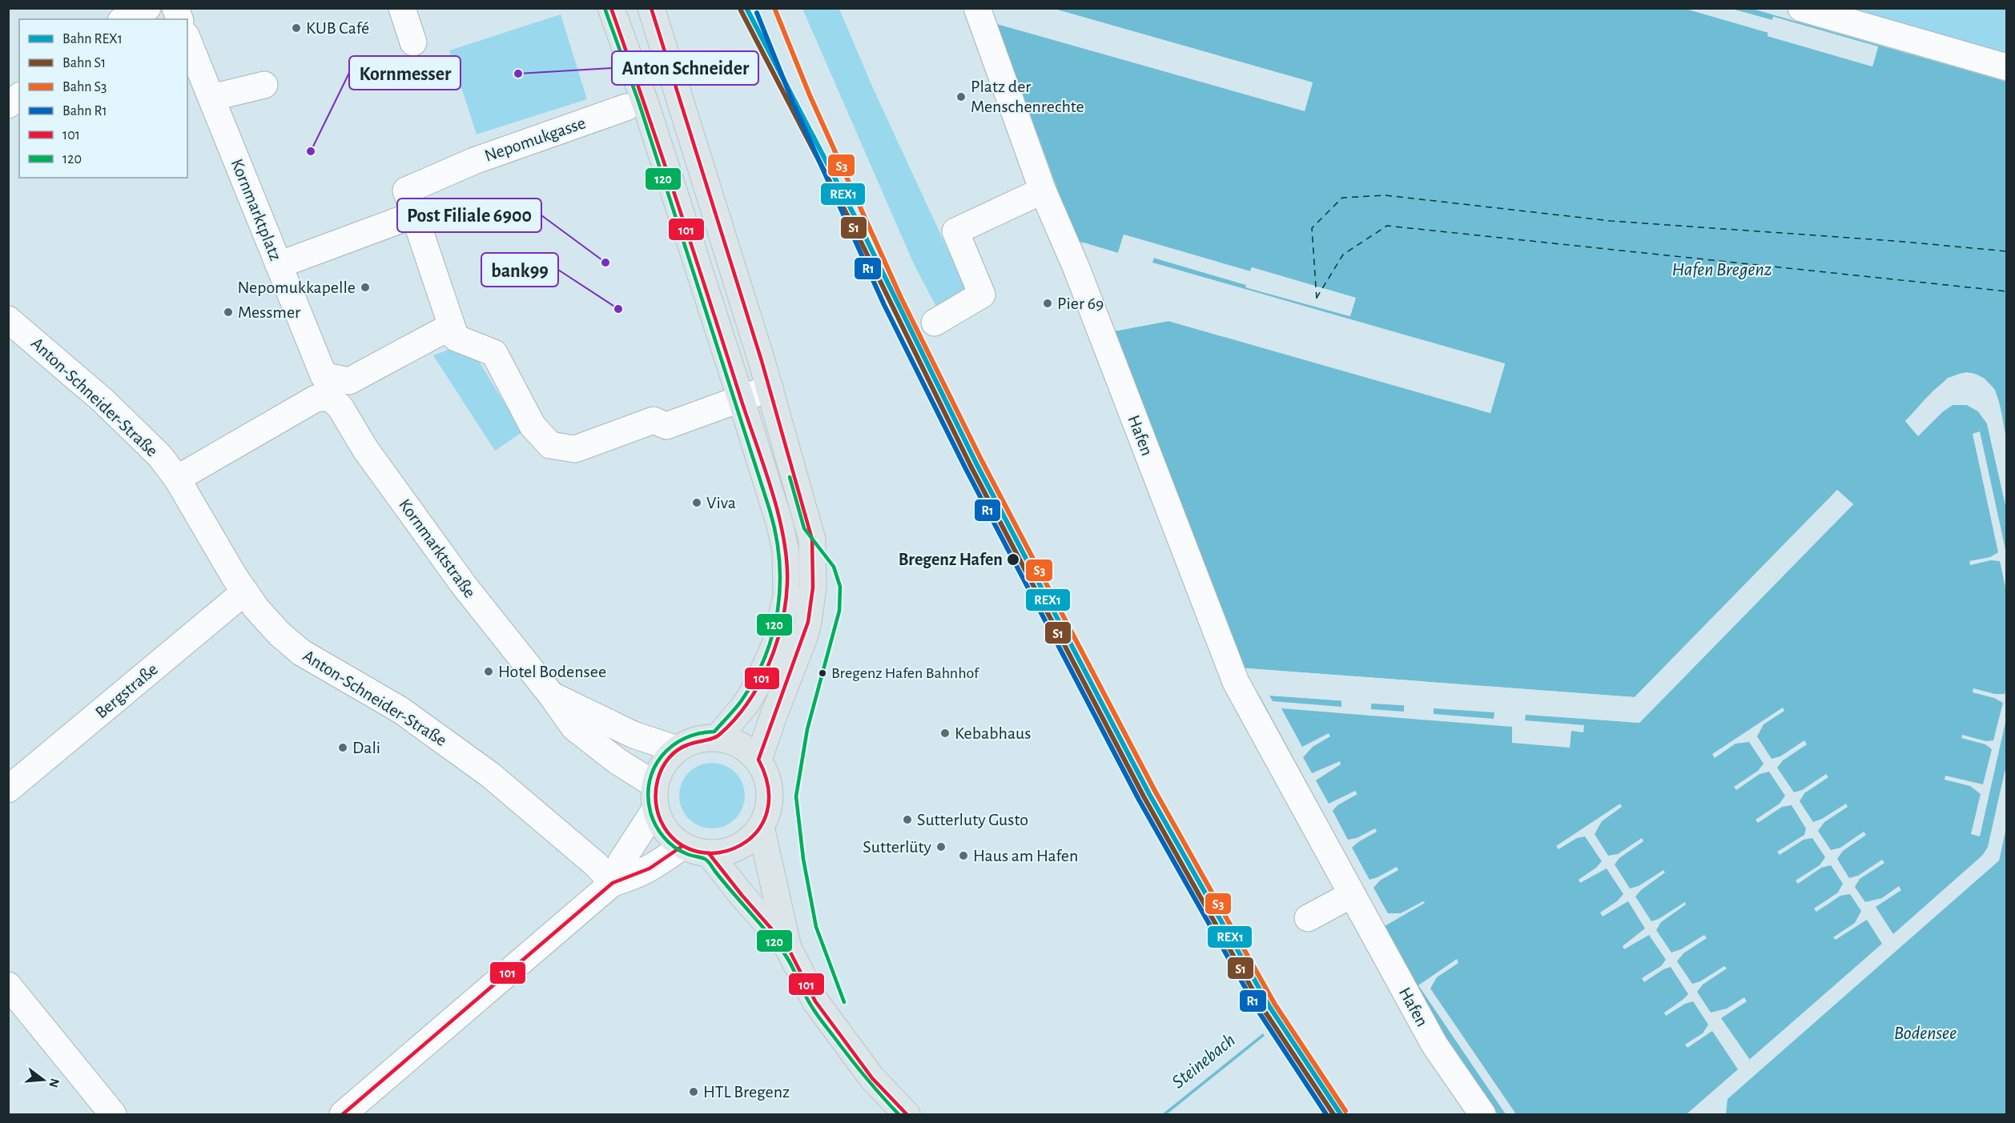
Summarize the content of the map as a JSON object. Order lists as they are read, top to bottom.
{
  "streets": {
    "street": [
      "Nepomukgasse",
      "Kornmarktplatz",
      "Anton-Schneider-Straße",
      "Hafen",
      "Kornmarktstraße",
      "Bergstraße"
    ]
  },
  "crossings": [
    ["Kornmarktplatz", "Kornmarktstraße"],
    ["Anton-Schneider-Straße", "Bergstraße"]
  ],
  "water": ["Hafen Bregenz", "Bodensee", "Steinebach"],
  "places": [
    "KUB Café",
    "Anton Schneider",
    "Platz der Menschenrechte",
    "Kornmesser",
    "Post Filiale 6900",
    "Nepomukkapelle",
    "Pier 69",
    "bank99",
    "Messmer",
    "Viva",
    "Bregenz Hafen",
    "Hotel Bodensee",
    "Bregenz Hafen Bahnhof",
    "Kebabhaus",
    "Dali",
    "Sutterluty Gusto",
    "Sutterlüty",
    "Haus am Hafen",
    "HTL Bregenz"
  ],
  "lines": [
    "rail line REX1",
    "rail line S3",
    "transit line 101",
    "rail line S1",
    "transit line 120",
    "rail line R1"
  ],
  "legend": [
    "Bahn REX1",
    "Bahn S1",
    "Bahn S3",
    "Bahn R1",
    "101",
    "120"
  ],
  "north": "right"
}
